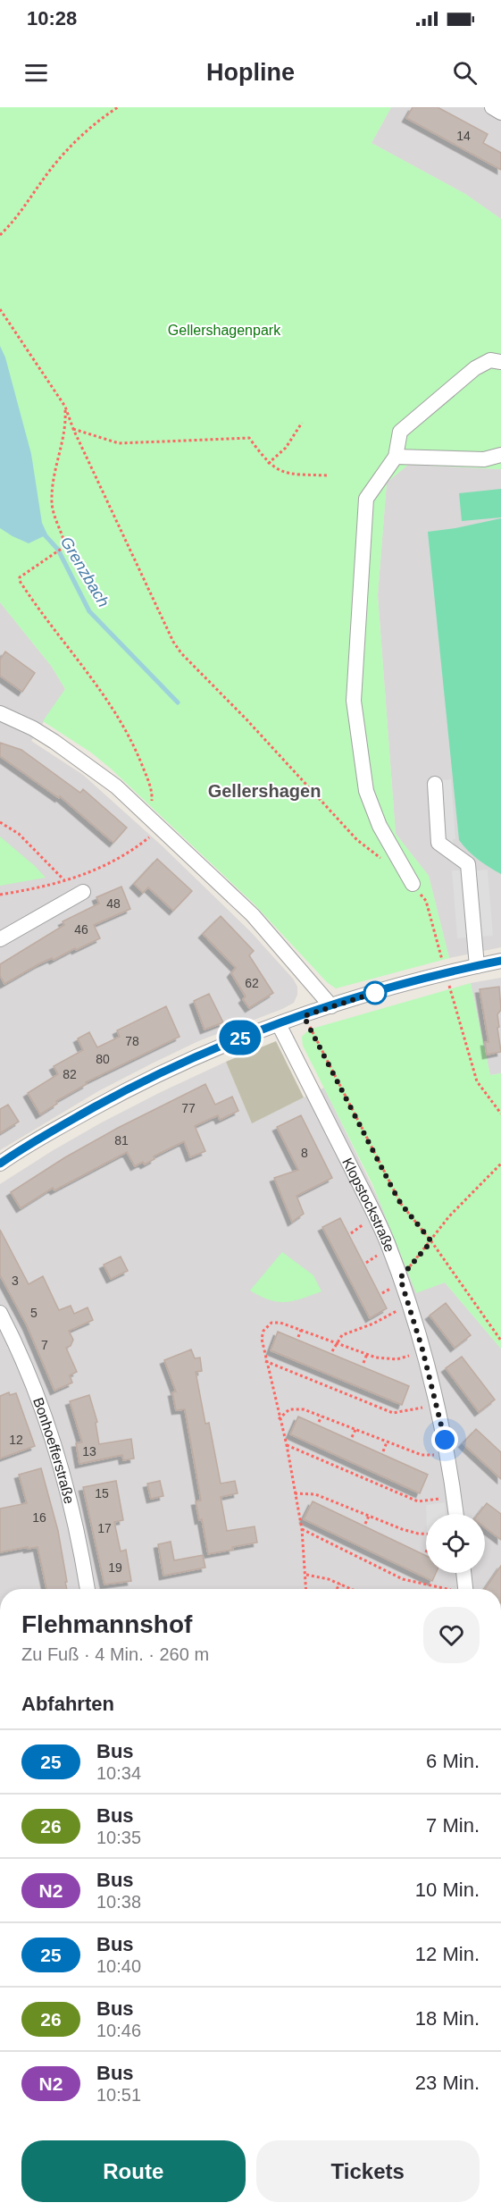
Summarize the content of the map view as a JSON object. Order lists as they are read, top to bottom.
{
  "streets": {
    "street": ["Klopstockstraße", "Bonhoefferstraße"]
  },
  "districts": ["Gellershagen"],
  "water": ["Grenzbach"],
  "parks": ["Gellershagenpark"],
  "lines": ["bus line 25"],
  "house_numbers": [
    "14",
    "48",
    "46",
    "62",
    "78",
    "80",
    "82",
    "77",
    "81",
    "8",
    "3",
    "5",
    "7",
    "12",
    "13",
    "15",
    "16",
    "17",
    "19"
  ],
  "page": {
    "status": "10:28",
    "header": "Hopline",
    "on_map": "25",
    "heading": [
      ["Flehmannshof", "Zu Fuß · 4 Min. · 260 m"],
      "Abfahrten"
    ],
    "list": [
      {
        "mark": "25",
        "name": "Bus",
        "note": "10:34",
        "value": "6 Min."
      },
      {
        "mark": "26",
        "name": "Bus",
        "note": "10:35",
        "value": "7 Min."
      },
      {
        "mark": "N2",
        "name": "Bus",
        "note": "10:38",
        "value": "10 Min."
      },
      {
        "mark": "25",
        "name": "Bus",
        "note": "10:40",
        "value": "12 Min."
      },
      {
        "mark": "26",
        "name": "Bus",
        "note": "10:46",
        "value": "18 Min."
      },
      {
        "mark": "N2",
        "name": "Bus",
        "note": "10:51",
        "value": "23 Min."
      }
    ],
    "buttons": ["Route", "Tickets"]
  }
}
